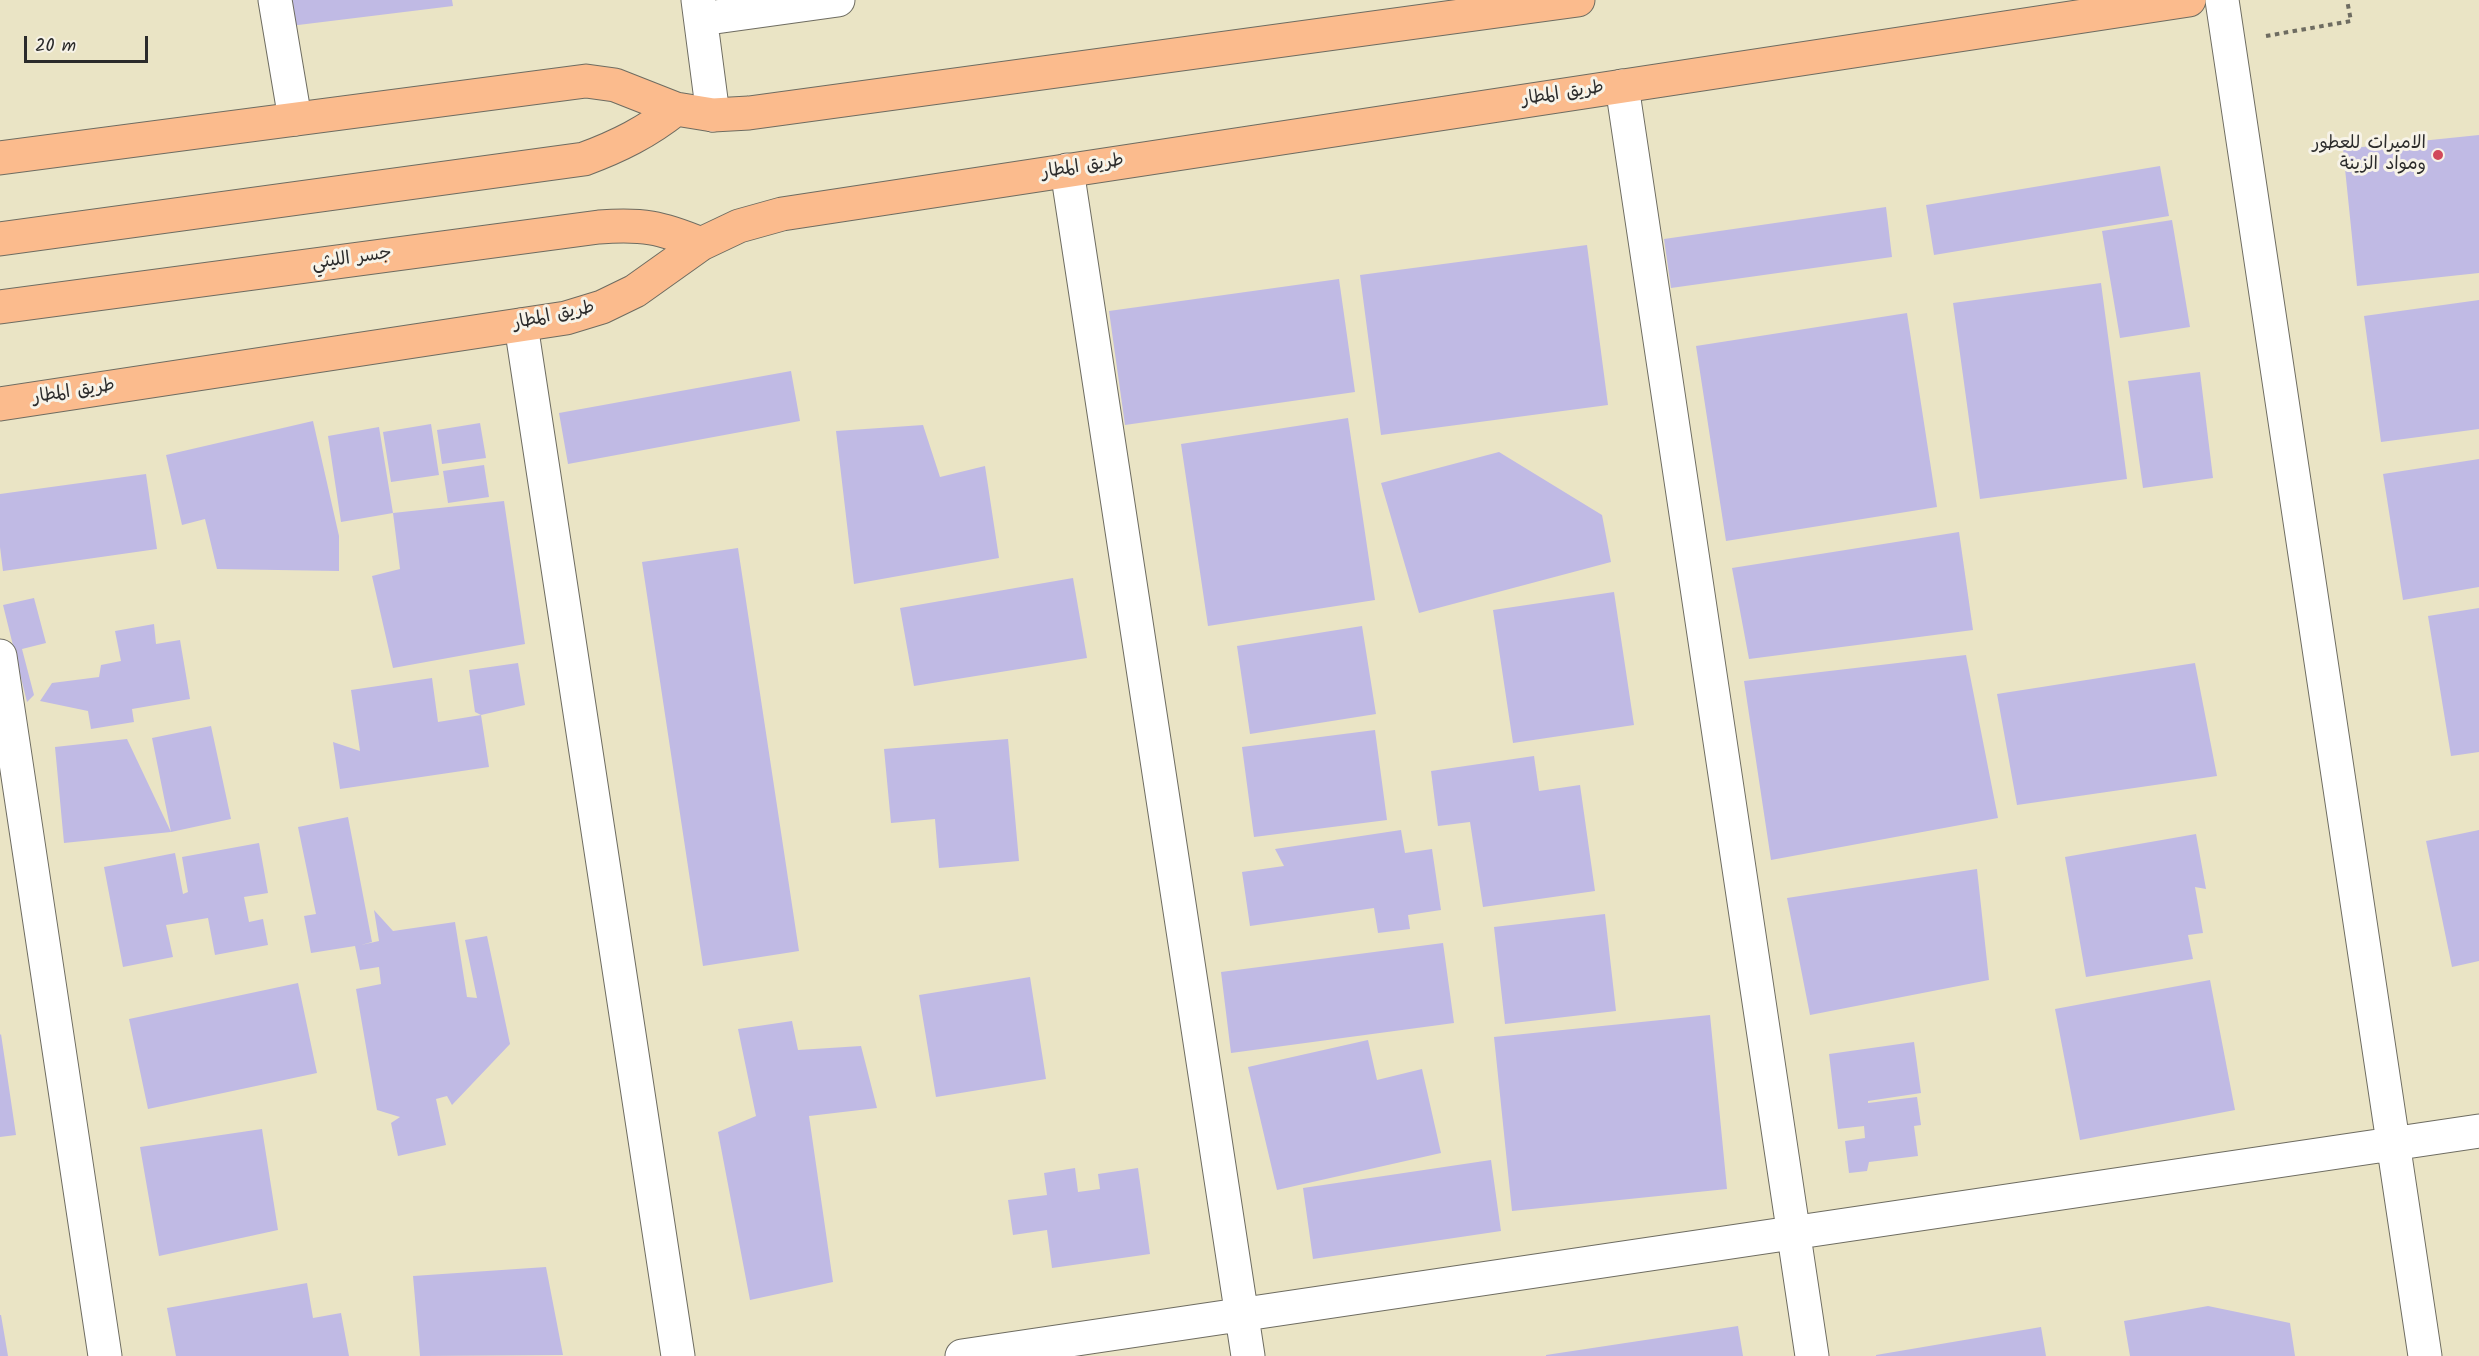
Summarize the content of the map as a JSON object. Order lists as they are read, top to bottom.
{
  "streets": {
    "highway": ["طريق المطار", "جسر الليثي"]
  },
  "crossings": [
    ["طريق المطار", "جسر الليثي"]
  ],
  "places": ["الاميرات للعطور ومواد الزينة"],
  "scale_bar": "20 m"
}
